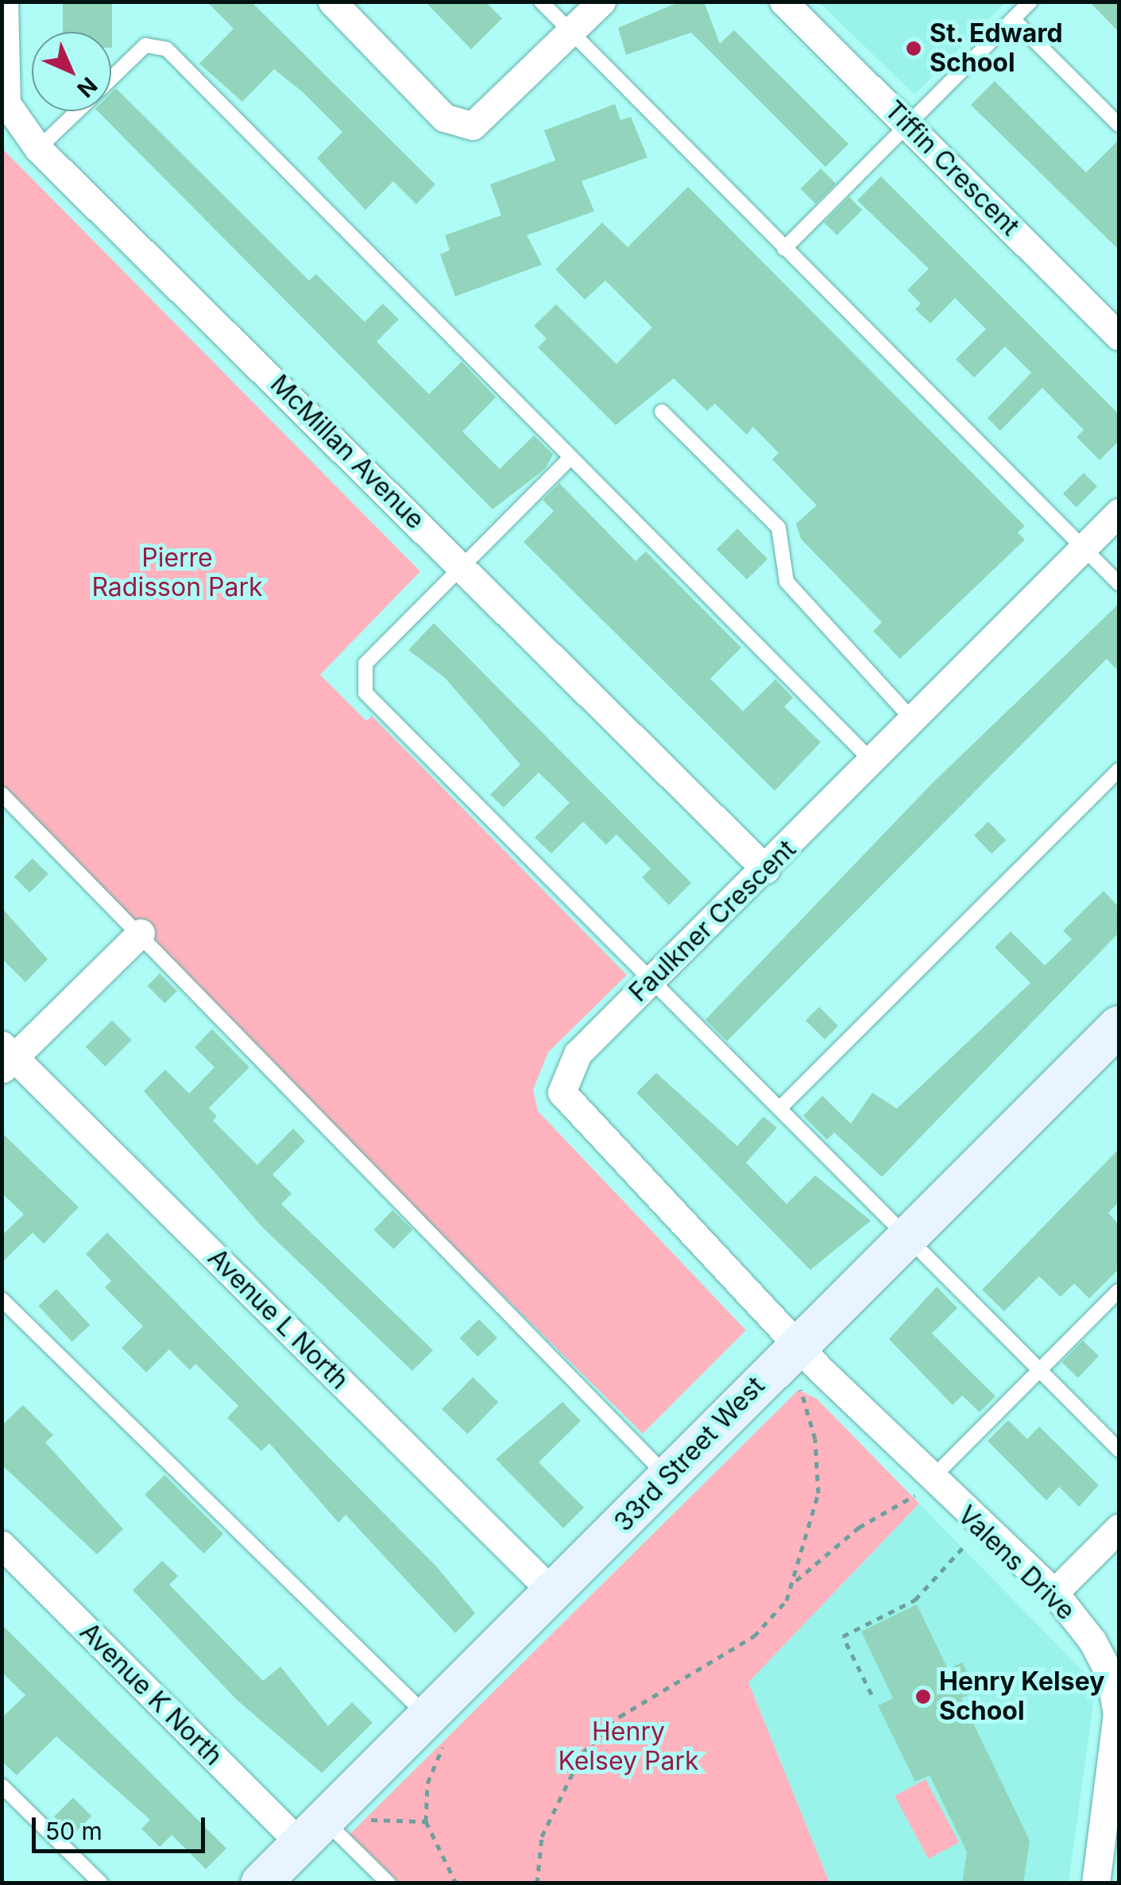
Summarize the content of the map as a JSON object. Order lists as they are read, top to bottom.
{
  "streets": {
    "main road": ["33rd Street West"],
    "street": [
      "Tiffin Crescent",
      "McMillan Avenue",
      "Faulkner Crescent",
      "Avenue L North",
      "Valens Drive",
      "Avenue K North"
    ]
  },
  "crossings": [
    ["McMillan Avenue", "Faulkner Crescent"],
    ["Faulkner Crescent", "33rd Street West"],
    ["Faulkner Crescent", "Valens Drive"],
    ["Avenue L North", "33rd Street West"],
    ["33rd Street West", "Valens Drive"],
    ["33rd Street West", "Avenue K North"]
  ],
  "parks": ["Pierre Radisson Park", "Henry Kelsey Park"],
  "places": ["St. Edward School", "Henry Kelsey School"],
  "scale_bar": "50 m",
  "north": "bottom right"
}
